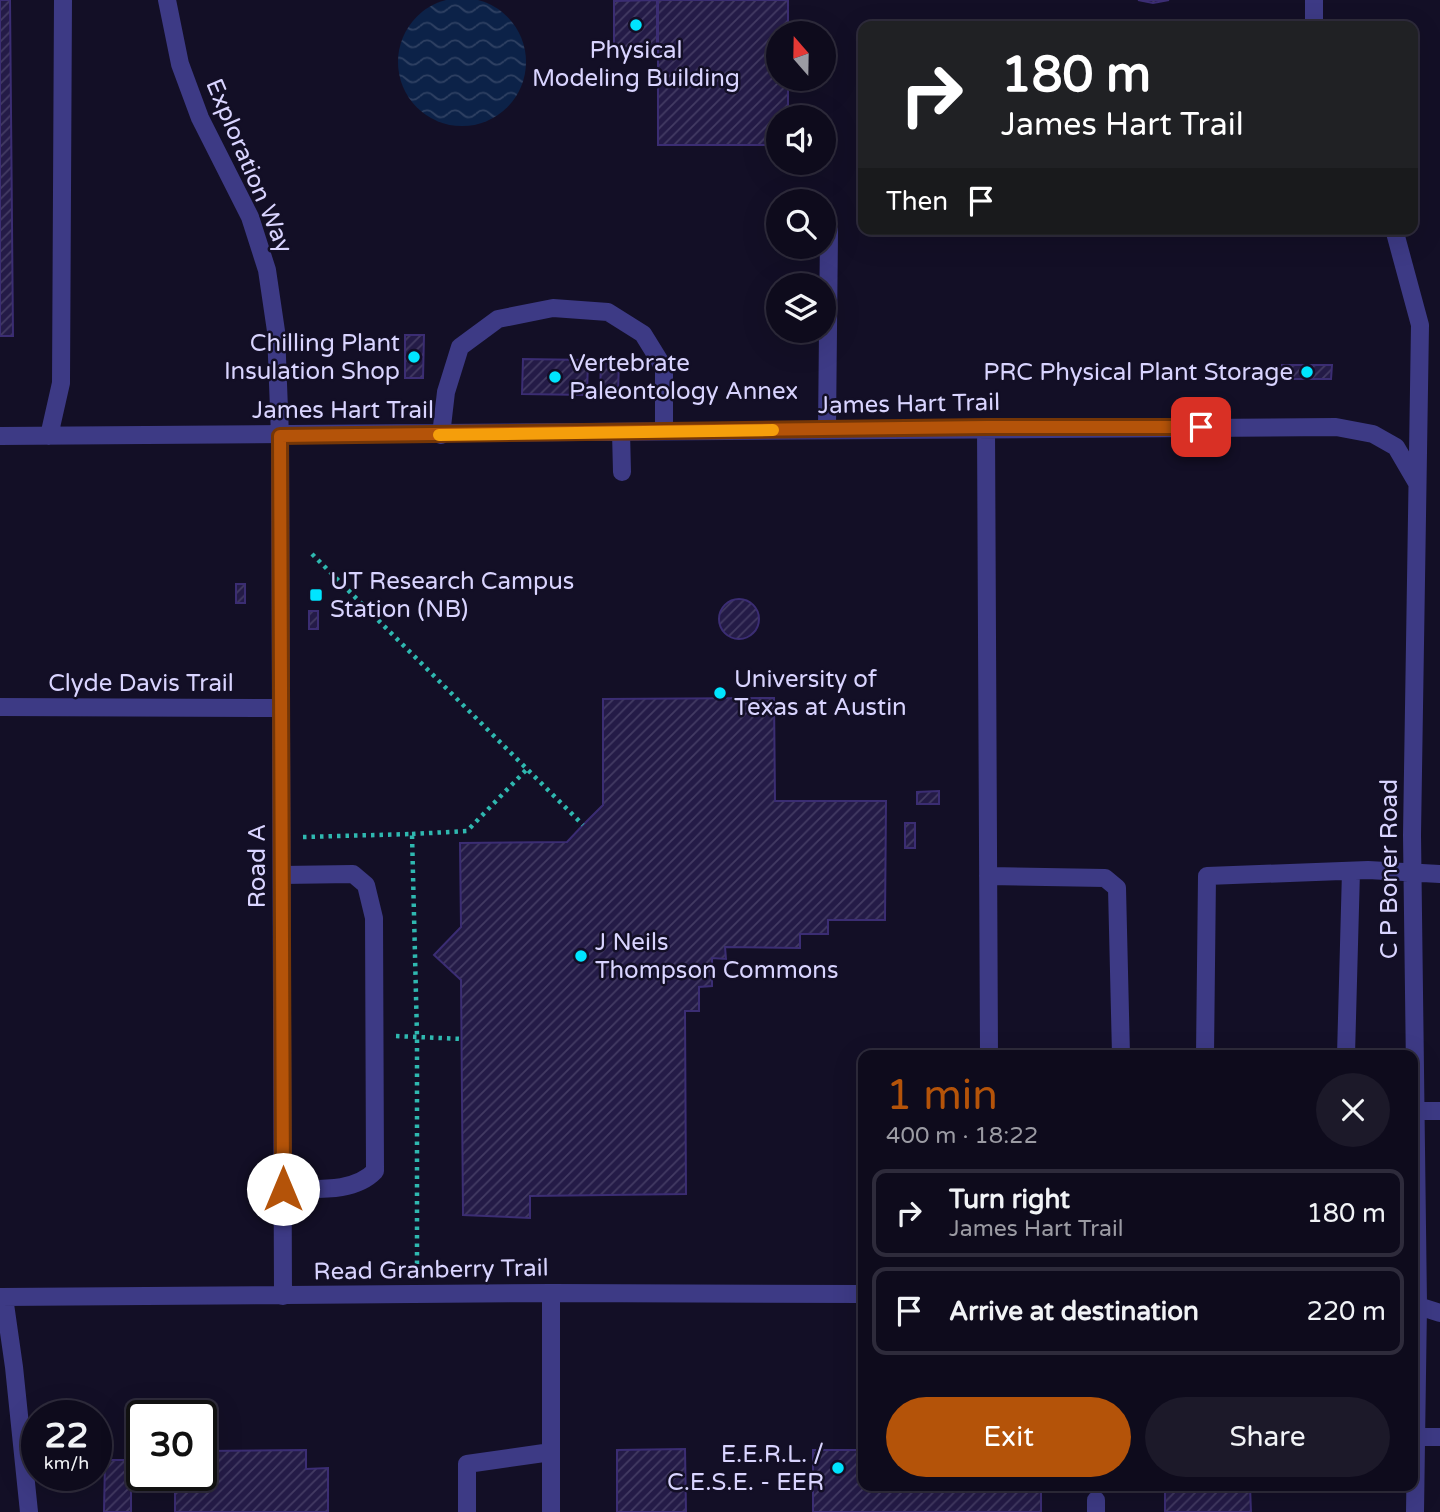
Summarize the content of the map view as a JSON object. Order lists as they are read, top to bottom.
{
  "streets": {
    "street": [
      "Exploration Way",
      "James Hart Trail",
      "Clyde Davis Trail",
      "Road A",
      "C P Boner Road",
      "Read Granberry Trail"
    ]
  },
  "crossings": [
    ["Exploration Way", "James Hart Trail"],
    ["Exploration Way", "Road A"],
    ["James Hart Trail", "Road A"],
    ["James Hart Trail", "C P Boner Road"],
    ["Clyde Davis Trail", "Road A"],
    ["Road A", "Read Granberry Trail"]
  ],
  "places": {
    "other": [
      "Physical Modeling Building",
      "Chilling Plant Insulation Shop",
      "PRC Physical Plant Storage",
      "Vertebrate Paleontology Annex",
      "University of Texas at Austin",
      "J Neils Thompson Commons",
      "E.E.R.L. / C.E.S.E. - EER"
    ],
    "transit": ["UT Research Campus Station (NB)"]
  },
  "north": "top",
  "page": {
    "turn": ["180 m", "James Hart Trail"],
    "then": "Then",
    "heading": ["1 min", "400 m · 18:22"],
    "list": [
      {
        "name": "Turn right",
        "note": "James Hart Trail",
        "value": "180 m"
      },
      {
        "name": "Arrive at destination",
        "value": "220 m"
      }
    ],
    "buttons": ["Exit", "Share"],
    "speed": "22 km/h",
    "limit": "30"
  }
}
